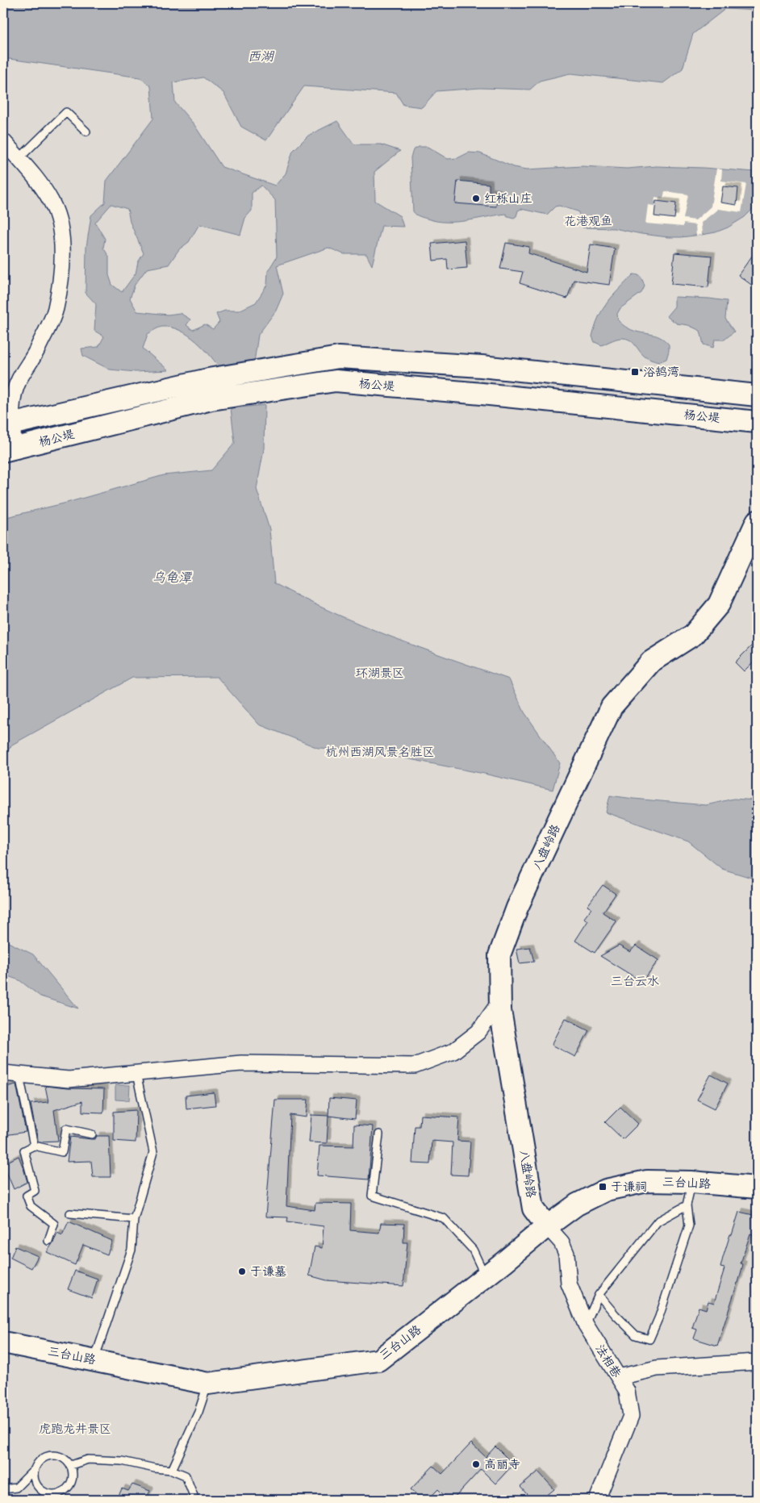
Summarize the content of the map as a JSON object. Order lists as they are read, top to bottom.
{
  "streets": {
    "street": [
      "杨公堤",
      "八盘岭路",
      "三台山路",
      "法相巷"
    ]
  },
  "crossings": [
    ["八盘岭路", "三台山路"],
    ["八盘岭路", "法相巷"],
    ["三台山路", "法相巷"]
  ],
  "water": ["西湖", "乌龟潭"],
  "parks": [
    "花港观鱼",
    "环湖景区",
    "杭州西湖风景名胜区",
    "三台云水",
    "虎跑龙井景区"
  ],
  "places": {
    "other": ["红栎山庄", "于谦墓", "高丽寺"],
    "transit": ["浴鹄湾", "于谦祠"]
  }
}
